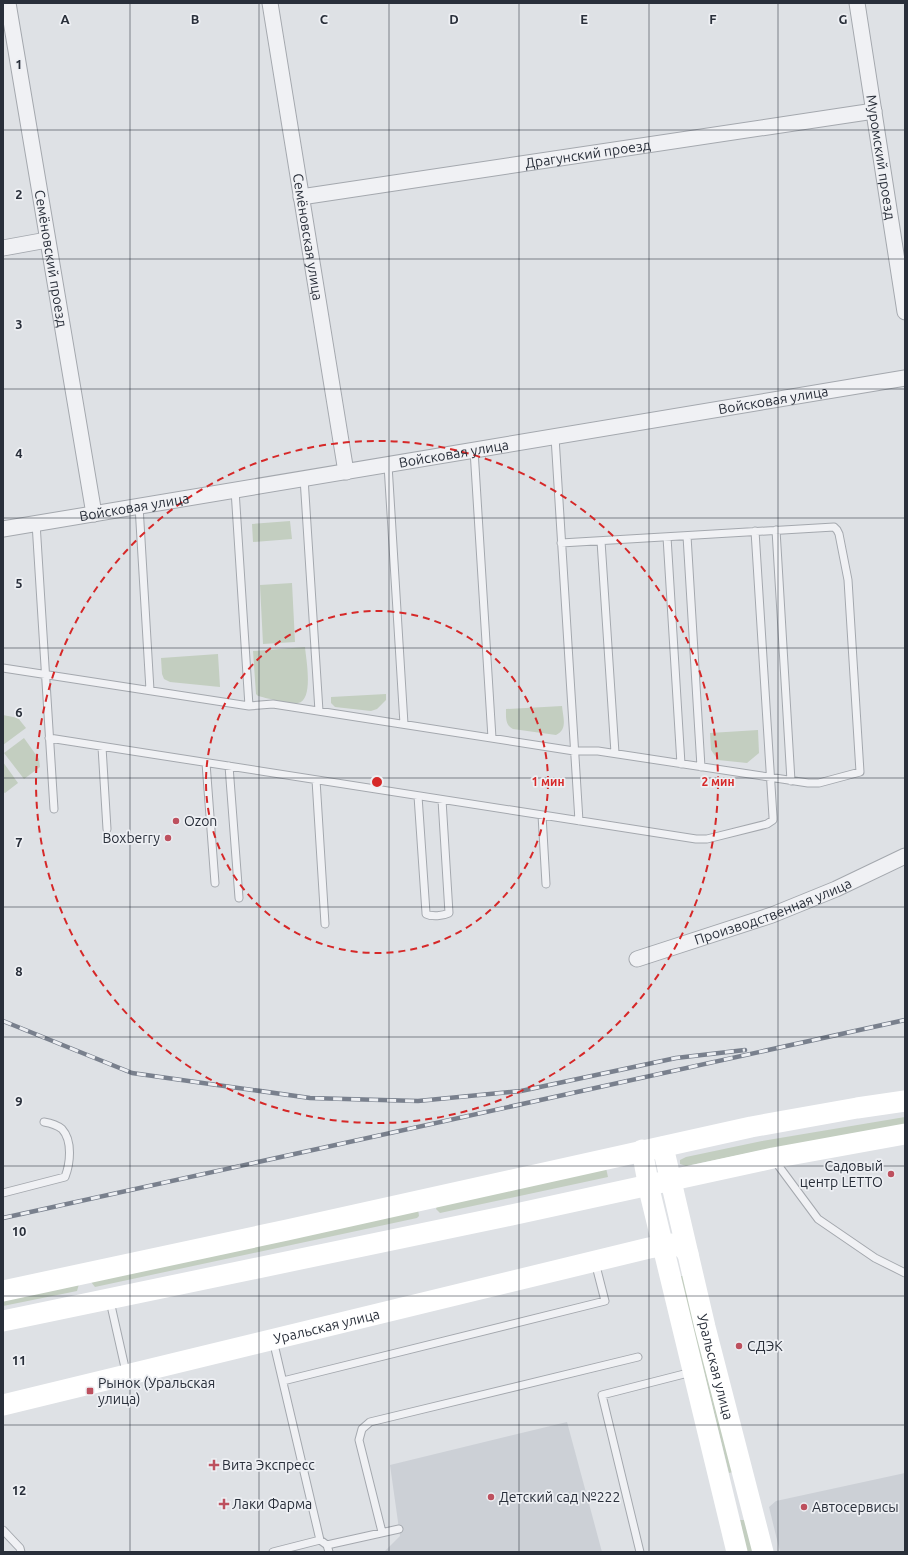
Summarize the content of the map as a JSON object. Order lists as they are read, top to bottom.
{
  "streets": {
    "main road": ["Уральская улица"],
    "street": [
      "Драгунский проезд",
      "Муромский проезд",
      "Семёновская улица",
      "Семёновский проезд",
      "Войсковая улица",
      "Производственная улица"
    ]
  },
  "crossings": [
    ["Драгунский проезд", "Муромский проезд"],
    ["Драгунский проезд", "Семёновская улица"],
    ["Семёновская улица", "Войсковая улица"],
    ["Семёновский проезд", "Войсковая улица"]
  ],
  "places": {
    "other": [
      "Ozon",
      "Boxberry",
      "Садовый центр LETTO",
      "СДЭК",
      "Детский сад №222",
      "Автосервисы"
    ],
    "transit": ["Рынок (Уральская улица)"],
    "health": ["Вита Экспресс", "Лаки Фарма"]
  },
  "grid": {
    "columns": [
      "A",
      "B",
      "C",
      "D",
      "E",
      "F",
      "G"
    ],
    "rows": [
      "1",
      "2",
      "3",
      "4",
      "5",
      "6",
      "7",
      "8",
      "9",
      "10",
      "11",
      "12"
    ]
  },
  "rings": ["1 мин", "2 мин"]
}
